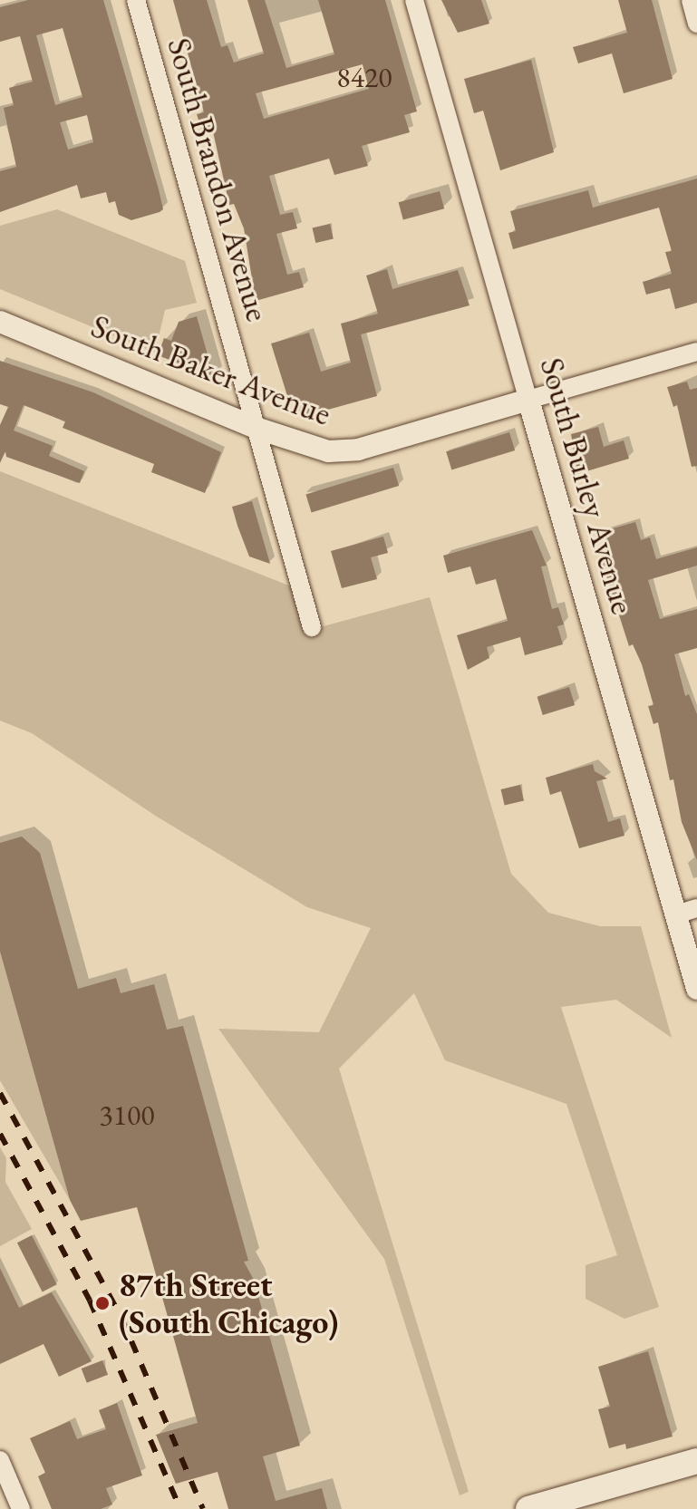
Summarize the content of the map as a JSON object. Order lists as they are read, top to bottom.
{
  "streets": {
    "street": ["South Brandon Avenue", "South Baker Avenue", "South Burley Avenue"]
  },
  "crossings": [
    ["South Brandon Avenue", "South Baker Avenue"],
    ["South Baker Avenue", "South Burley Avenue"]
  ],
  "places": ["87th Street (South Chicago)"],
  "house_numbers": ["8420", "3100"]
}
